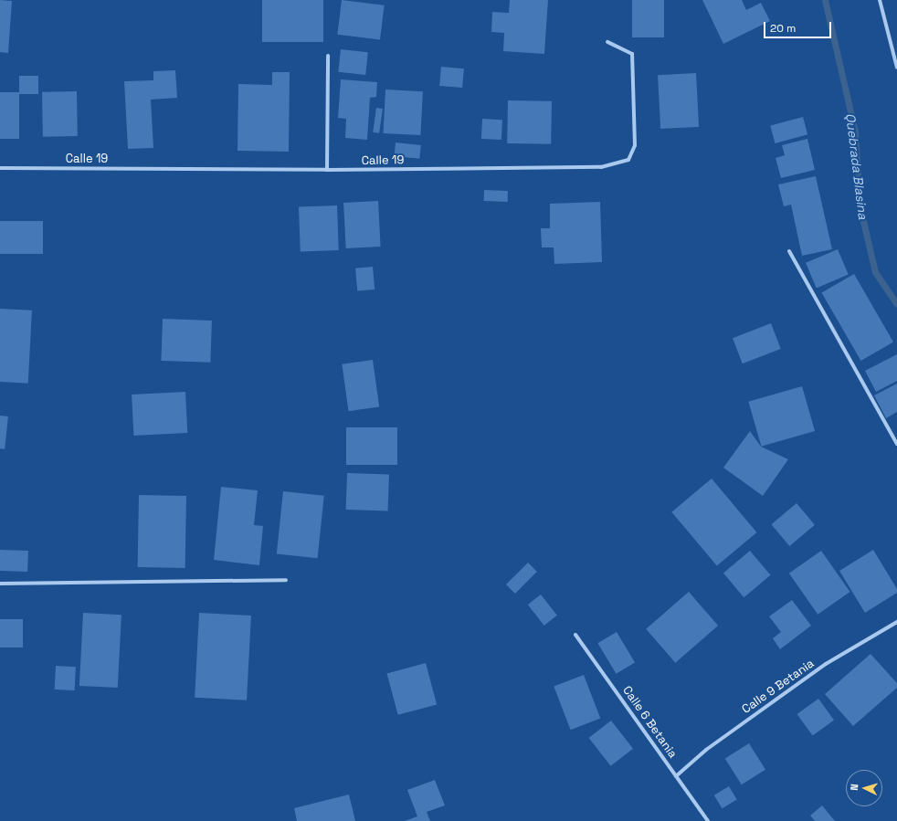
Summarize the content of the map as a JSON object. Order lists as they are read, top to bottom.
{
  "streets": {
    "street": ["Calle 19", "Calle 9 Betania", "Calle 6 Betania"]
  },
  "crossings": [
    ["Calle 9 Betania", "Calle 6 Betania"]
  ],
  "water": ["Quebrada Blasina"],
  "scale_bar": "20 m",
  "north": "left"
}
